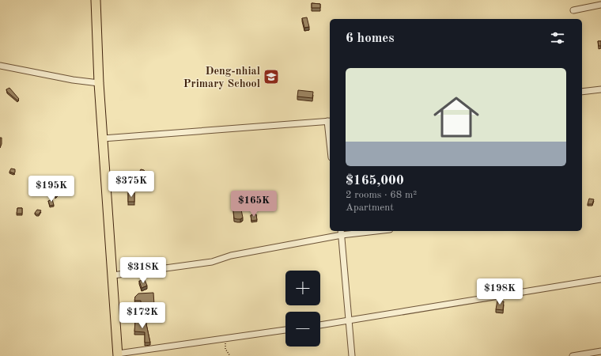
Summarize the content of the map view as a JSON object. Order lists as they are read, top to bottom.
{
  "places": {
    "school or university": ["Deng-nhial Primary School"]
  },
  "page": {
    "heading": "6 homes",
    "list": [
      {
        "name": "$165,000",
        "note": "2 rooms · 68 m² · Apartment"
      }
    ],
    "price": [
      "$375K",
      "$195K",
      "$165K",
      "$318K",
      "$198K",
      "$172K"
    ],
    "map_buttons": ["+", "−"]
  }
}
